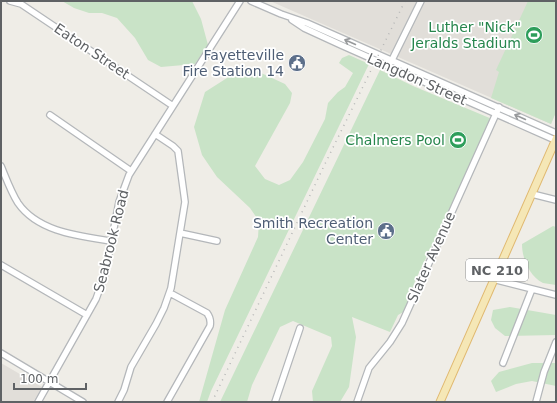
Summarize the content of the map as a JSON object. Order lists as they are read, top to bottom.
{
  "streets": {
    "main road": ["NC 210"],
    "street": [
      "Eaton Street",
      "Langdon Street",
      "Seabrook Road",
      "Slater Avenue"
    ]
  },
  "crossings": [
    ["Eaton Street", "Seabrook Road"],
    ["Langdon Street", "Slater Avenue"],
    ["Langdon Street", "NC 210"]
  ],
  "places": {
    "sports": ["Luther \"Nick\" Jeralds Stadium", "Chalmers Pool"],
    "public building": ["Fayetteville Fire Station 14", "Smith Recreation Center"]
  },
  "scale_bar": "100 m"
}
